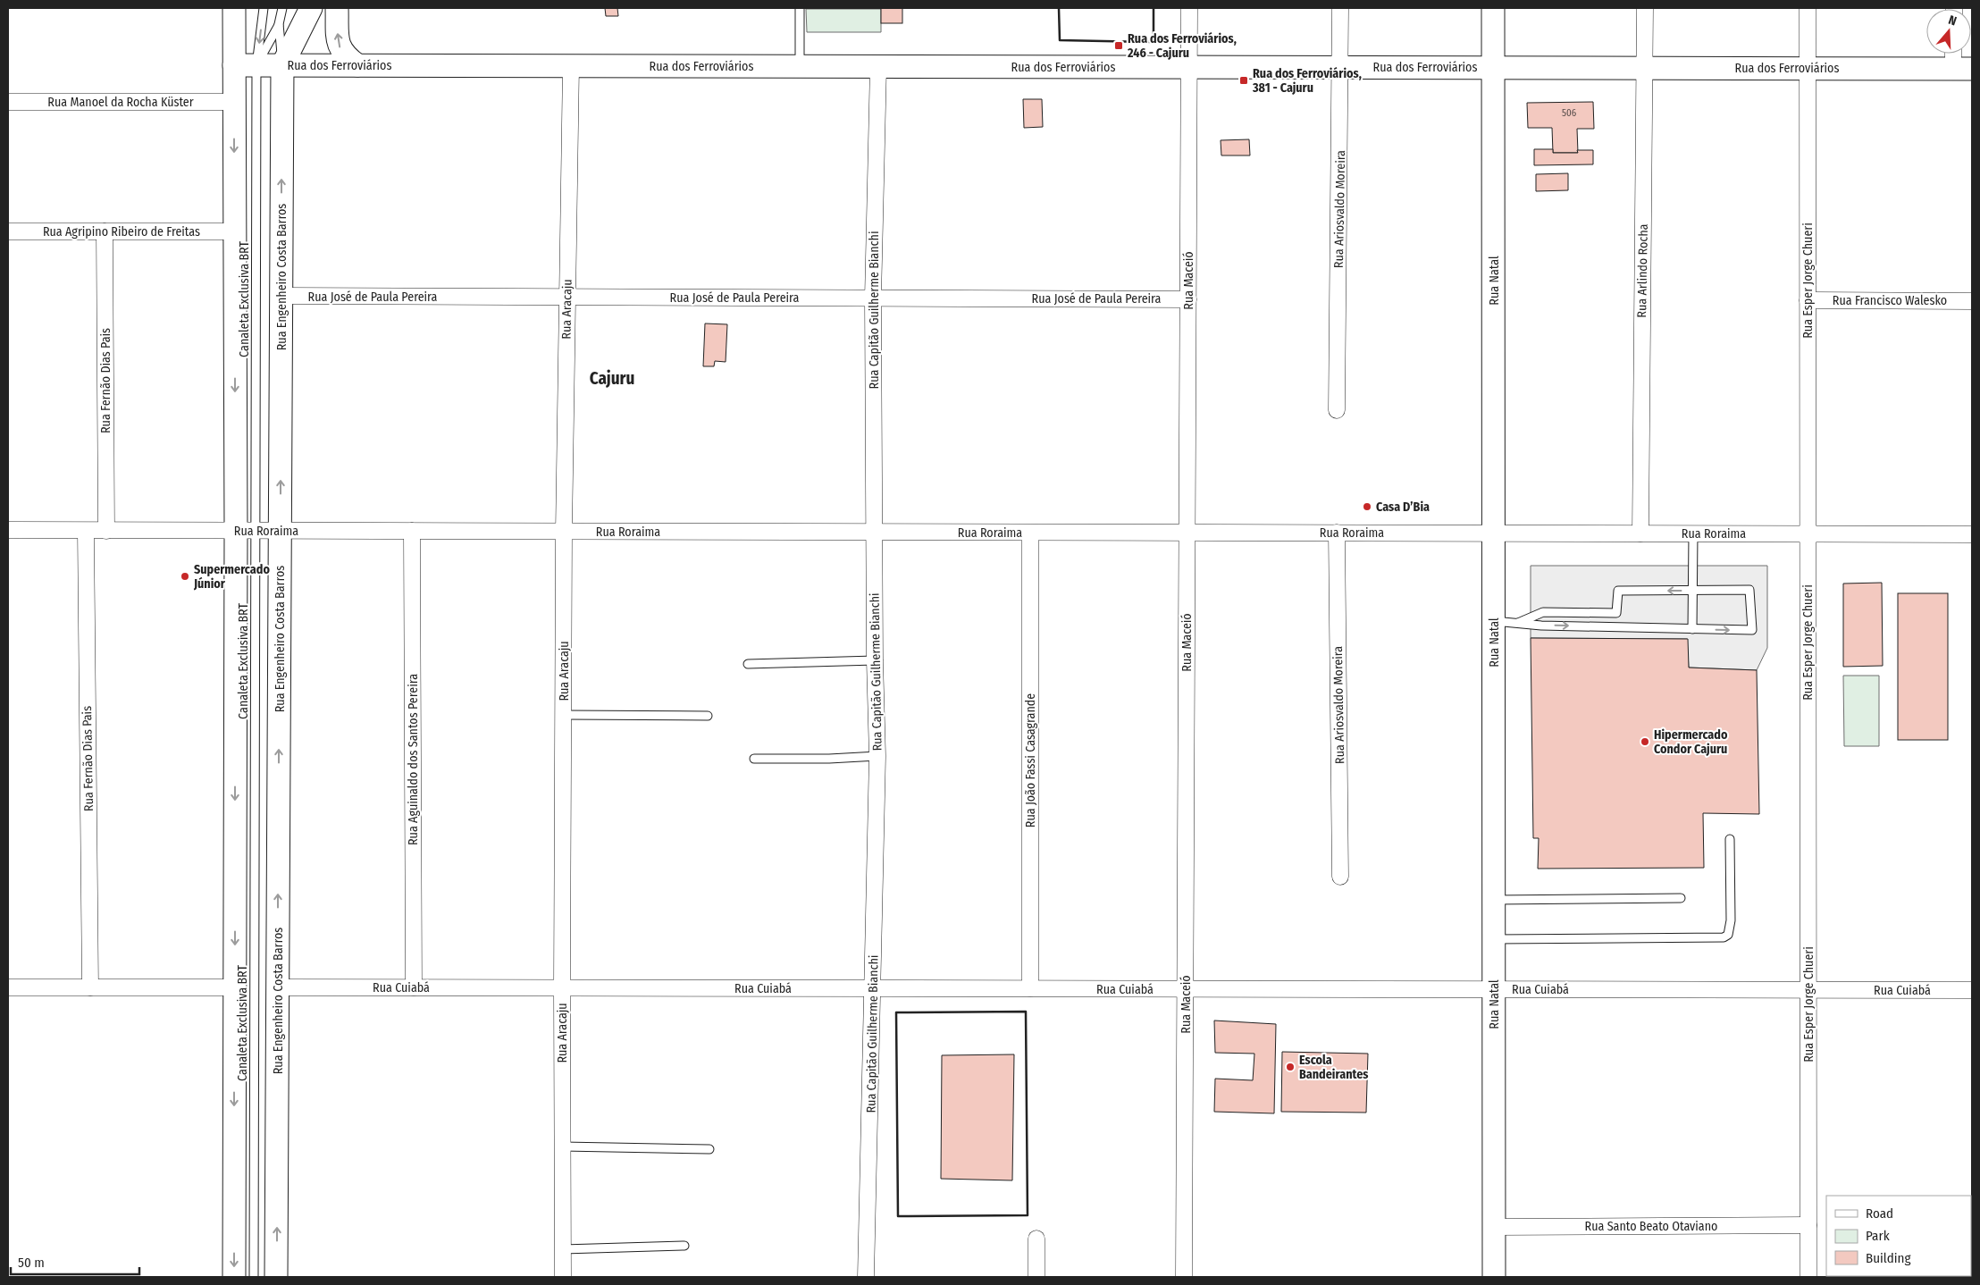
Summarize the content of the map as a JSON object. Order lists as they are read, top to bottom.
{
  "streets": {
    "street": [
      "Rua dos Ferroviários",
      "Rua Manoel da Rocha Küster",
      "Rua Ariosvaldo Moreira",
      "Rua Agripino Ribeiro de Freitas",
      "Rua Arlindo Rocha",
      "Rua Engenheiro Costa Barros",
      "Rua Maceió",
      "Rua Natal",
      "Rua Esper Jorge Chueri",
      "Rua José de Paula Pereira",
      "Rua Francisco Walesko",
      "Rua Aracaju",
      "Rua Capitão Guilherme Bianchi",
      "Rua Fernão Dias Pais",
      "Rua Roraima",
      "Rua Aguinaldo dos Santos Pereira",
      "Rua João Fassi Casagrande",
      "Rua Cuiabá",
      "Rua Santo Beato Otaviano"
    ],
    "lane": ["Canaleta Exclusiva BRT"]
  },
  "crossings": [
    ["Rua dos Ferroviários", "Rua Ariosvaldo Moreira"],
    ["Rua dos Ferroviários", "Rua Arlindo Rocha"],
    ["Rua dos Ferroviários", "Rua Engenheiro Costa Barros"],
    ["Rua dos Ferroviários", "Rua Maceió"],
    ["Rua dos Ferroviários", "Rua Natal"],
    ["Rua dos Ferroviários", "Rua Esper Jorge Chueri"],
    ["Rua dos Ferroviários", "Canaleta Exclusiva BRT"],
    ["Rua dos Ferroviários", "Rua Aracaju"],
    ["Rua dos Ferroviários", "Rua Capitão Guilherme Bianchi"],
    ["Rua Ariosvaldo Moreira", "Rua Roraima"],
    ["Rua Agripino Ribeiro de Freitas", "Rua Fernão Dias Pais"],
    ["Rua Arlindo Rocha", "Rua Roraima"],
    ["Rua Engenheiro Costa Barros", "Rua José de Paula Pereira"],
    ["Rua Engenheiro Costa Barros", "Rua Roraima"],
    ["Rua Engenheiro Costa Barros", "Rua Cuiabá"],
    ["Rua Maceió", "Rua José de Paula Pereira"],
    ["Rua Maceió", "Rua Roraima"],
    ["Rua Maceió", "Rua Cuiabá"],
    ["Rua Natal", "Rua Roraima"],
    ["Rua Natal", "Rua Cuiabá"],
    ["Rua Natal", "Rua Santo Beato Otaviano"],
    ["Rua Esper Jorge Chueri", "Rua Francisco Walesko"],
    ["Rua Esper Jorge Chueri", "Rua Roraima"],
    ["Rua Esper Jorge Chueri", "Rua Cuiabá"],
    ["Rua Esper Jorge Chueri", "Rua Santo Beato Otaviano"],
    ["Rua José de Paula Pereira", "Rua Aracaju"],
    ["Rua José de Paula Pereira", "Rua Capitão Guilherme Bianchi"],
    ["Canaleta Exclusiva BRT", "Rua Roraima"],
    ["Rua Aracaju", "Rua Roraima"],
    ["Rua Aracaju", "Rua Cuiabá"],
    ["Rua Capitão Guilherme Bianchi", "Rua Roraima"],
    ["Rua Capitão Guilherme Bianchi", "Rua Cuiabá"],
    ["Rua Fernão Dias Pais", "Rua Roraima"],
    ["Rua Roraima", "Rua Aguinaldo dos Santos Pereira"],
    ["Rua Roraima", "Rua João Fassi Casagrande"],
    ["Rua Aguinaldo dos Santos Pereira", "Rua Cuiabá"],
    ["Rua João Fassi Casagrande", "Rua Cuiabá"]
  ],
  "districts": ["Cajuru"],
  "places": {
    "transit": ["Rua dos Ferroviários, 246 - Cajuru", "Rua dos Ferroviários, 381 - Cajuru"],
    "other": [
      "Casa D’Bia",
      "Supermercado Júnior",
      "Hipermercado Condor Cajuru",
      "Escola Bandeirantes"
    ]
  },
  "house_numbers": ["506"],
  "legend": ["Road", "Park", "Building"],
  "scale_bar": "50 m",
  "north": "top"
}
